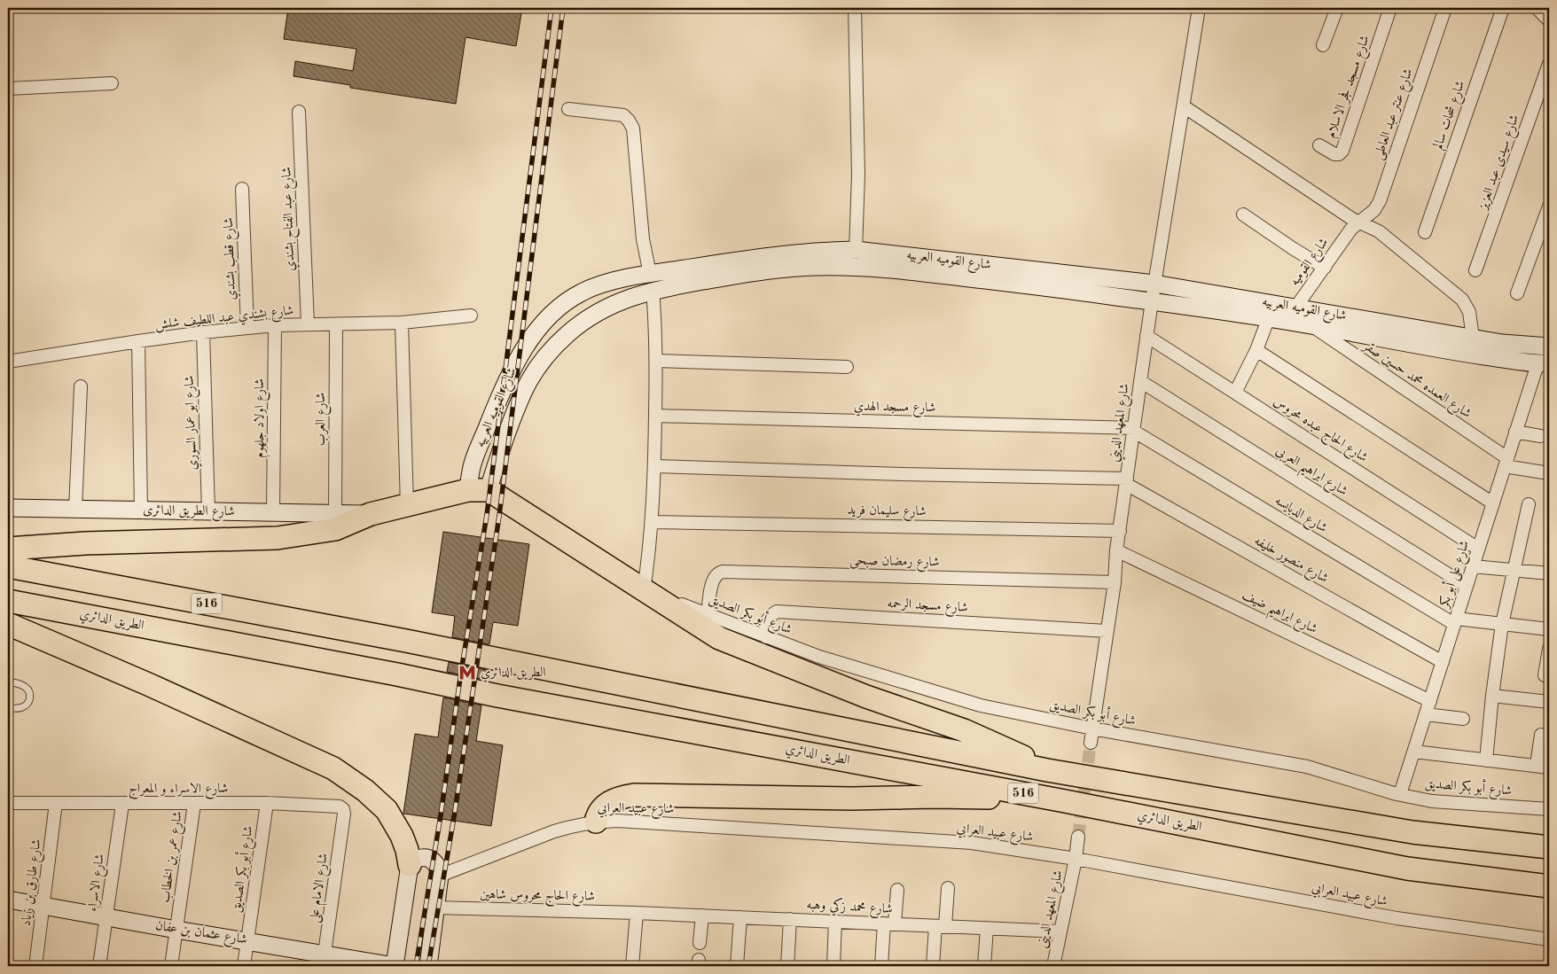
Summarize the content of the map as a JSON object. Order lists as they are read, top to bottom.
{
  "streets": {
    "highway": ["516", "الطريق الدائري"],
    "street": [
      "شارع مسجد فجر الاسلام",
      "شارع عنتر عبد العاطى",
      "شارع شحات سالم",
      "شارع سيدى عبد العزيز",
      "شارع عبد الفتاح بشندي",
      "شارع قطب بشندي",
      "شارع القوميه العربيه",
      "شارع القوميه",
      "شارع بشندي عبد اللطيف شلش",
      "شارع العمده محمد حسين صقر",
      "شارع مسجد الهدي",
      "شارع اولاد جلهوم",
      "شارع العرب",
      "شارع ابو عمار السوري",
      "شارع المعهد الديني",
      "شارع الحاج عبده محروس",
      "شارع ابراهيم العربى",
      "شارع الطريق الدائرى",
      "شارع سليمان فريد",
      "شارع الدبايسه",
      "شارع منصور خليفه",
      "شارع رمضان صبحى",
      "شارع على أبو بكر",
      "شارع مسجد الرحمه",
      "شارع ابراهيم ضيف",
      "شارع أبو بكر الصديق",
      "شارع الاسراء و المعراج",
      "شارع عبيد العرابي",
      "شارع عمر بن الخطاب",
      "شارع طارق بن زياد",
      "شارع الاسراء",
      "شارع الامام على",
      "شارع الحاج محروس شاهين",
      "شارع محمد زكي وهبه",
      "شارع المعهد الدينى",
      "شارع عثمان بن عفان"
    ]
  },
  "crossings": [
    ["شارع عنتر عبد العاطى", "شارع القوميه"],
    ["شارع عبد الفتاح بشندي", "شارع بشندي عبد اللطيف شلش"],
    ["شارع قطب بشندي", "شارع بشندي عبد اللطيف شلش"],
    ["شارع القوميه العربيه", "شارع القوميه"],
    ["شارع القوميه العربيه", "شارع العمده محمد حسين صقر"],
    ["شارع القوميه العربيه", "شارع المعهد الديني"],
    ["شارع القوميه العربيه", "شارع على أبو بكر"],
    ["شارع بشندي عبد اللطيف شلش", "شارع اولاد جلهوم"],
    ["شارع بشندي عبد اللطيف شلش", "شارع العرب"],
    ["شارع بشندي عبد اللطيف شلش", "شارع ابو عمار السوري"],
    ["شارع العمده محمد حسين صقر", "شارع على أبو بكر"],
    ["شارع مسجد الهدي", "شارع المعهد الديني"],
    ["شارع مسجد الهدي", "شارع الدبايسه"],
    ["شارع اولاد جلهوم", "شارع الطريق الدائرى"],
    ["شارع العرب", "شارع الطريق الدائرى"],
    ["شارع ابو عمار السوري", "شارع الطريق الدائرى"],
    ["شارع المعهد الديني", "شارع الحاج عبده محروس"],
    ["شارع المعهد الديني", "شارع ابراهيم العربى"],
    ["شارع المعهد الديني", "شارع سليمان فريد"],
    ["شارع المعهد الديني", "شارع الدبايسه"],
    ["شارع المعهد الديني", "شارع منصور خليفه"],
    ["شارع المعهد الديني", "شارع رمضان صبحى"],
    ["شارع المعهد الديني", "شارع مسجد الرحمه"],
    ["شارع المعهد الديني", "شارع ابراهيم ضيف"],
    ["شارع المعهد الديني", "شارع أبو بكر الصديق"],
    ["شارع الحاج عبده محروس", "شارع على أبو بكر"],
    ["شارع ابراهيم العربى", "شارع على أبو بكر"],
    ["شارع الدبايسه", "شارع على أبو بكر"],
    ["شارع منصور خليفه", "شارع على أبو بكر"],
    ["شارع رمضان صبحى", "شارع أبو بكر الصديق"],
    ["شارع على أبو بكر", "شارع ابراهيم ضيف"],
    ["شارع على أبو بكر", "شارع أبو بكر الصديق"],
    ["شارع مسجد الرحمه", "شارع أبو بكر الصديق"],
    ["شارع أبو بكر الصديق", "شارع الاسراء و المعراج"],
    ["شارع أبو بكر الصديق", "شارع عثمان بن عفان"],
    ["شارع الاسراء و المعراج", "شارع عمر بن الخطاب"],
    ["شارع الاسراء و المعراج", "شارع طارق بن زياد"],
    ["شارع الاسراء و المعراج", "شارع الاسراء"],
    ["شارع الاسراء و المعراج", "شارع الامام على"],
    ["شارع عبيد العرابي", "شارع المعهد الدينى"],
    ["شارع عمر بن الخطاب", "شارع عثمان بن عفان"],
    ["شارع طارق بن زياد", "شارع عثمان بن عفان"],
    ["شارع الاسراء", "شارع عثمان بن عفان"],
    ["شارع الامام على", "شارع عثمان بن عفان"],
    ["شارع الحاج محروس شاهين", "شارع محمد زكي وهبه"],
    ["شارع محمد زكي وهبه", "شارع المعهد الدينى"]
  ],
  "places": {
    "metro station": ["الطريق الدائري"]
  }
}
